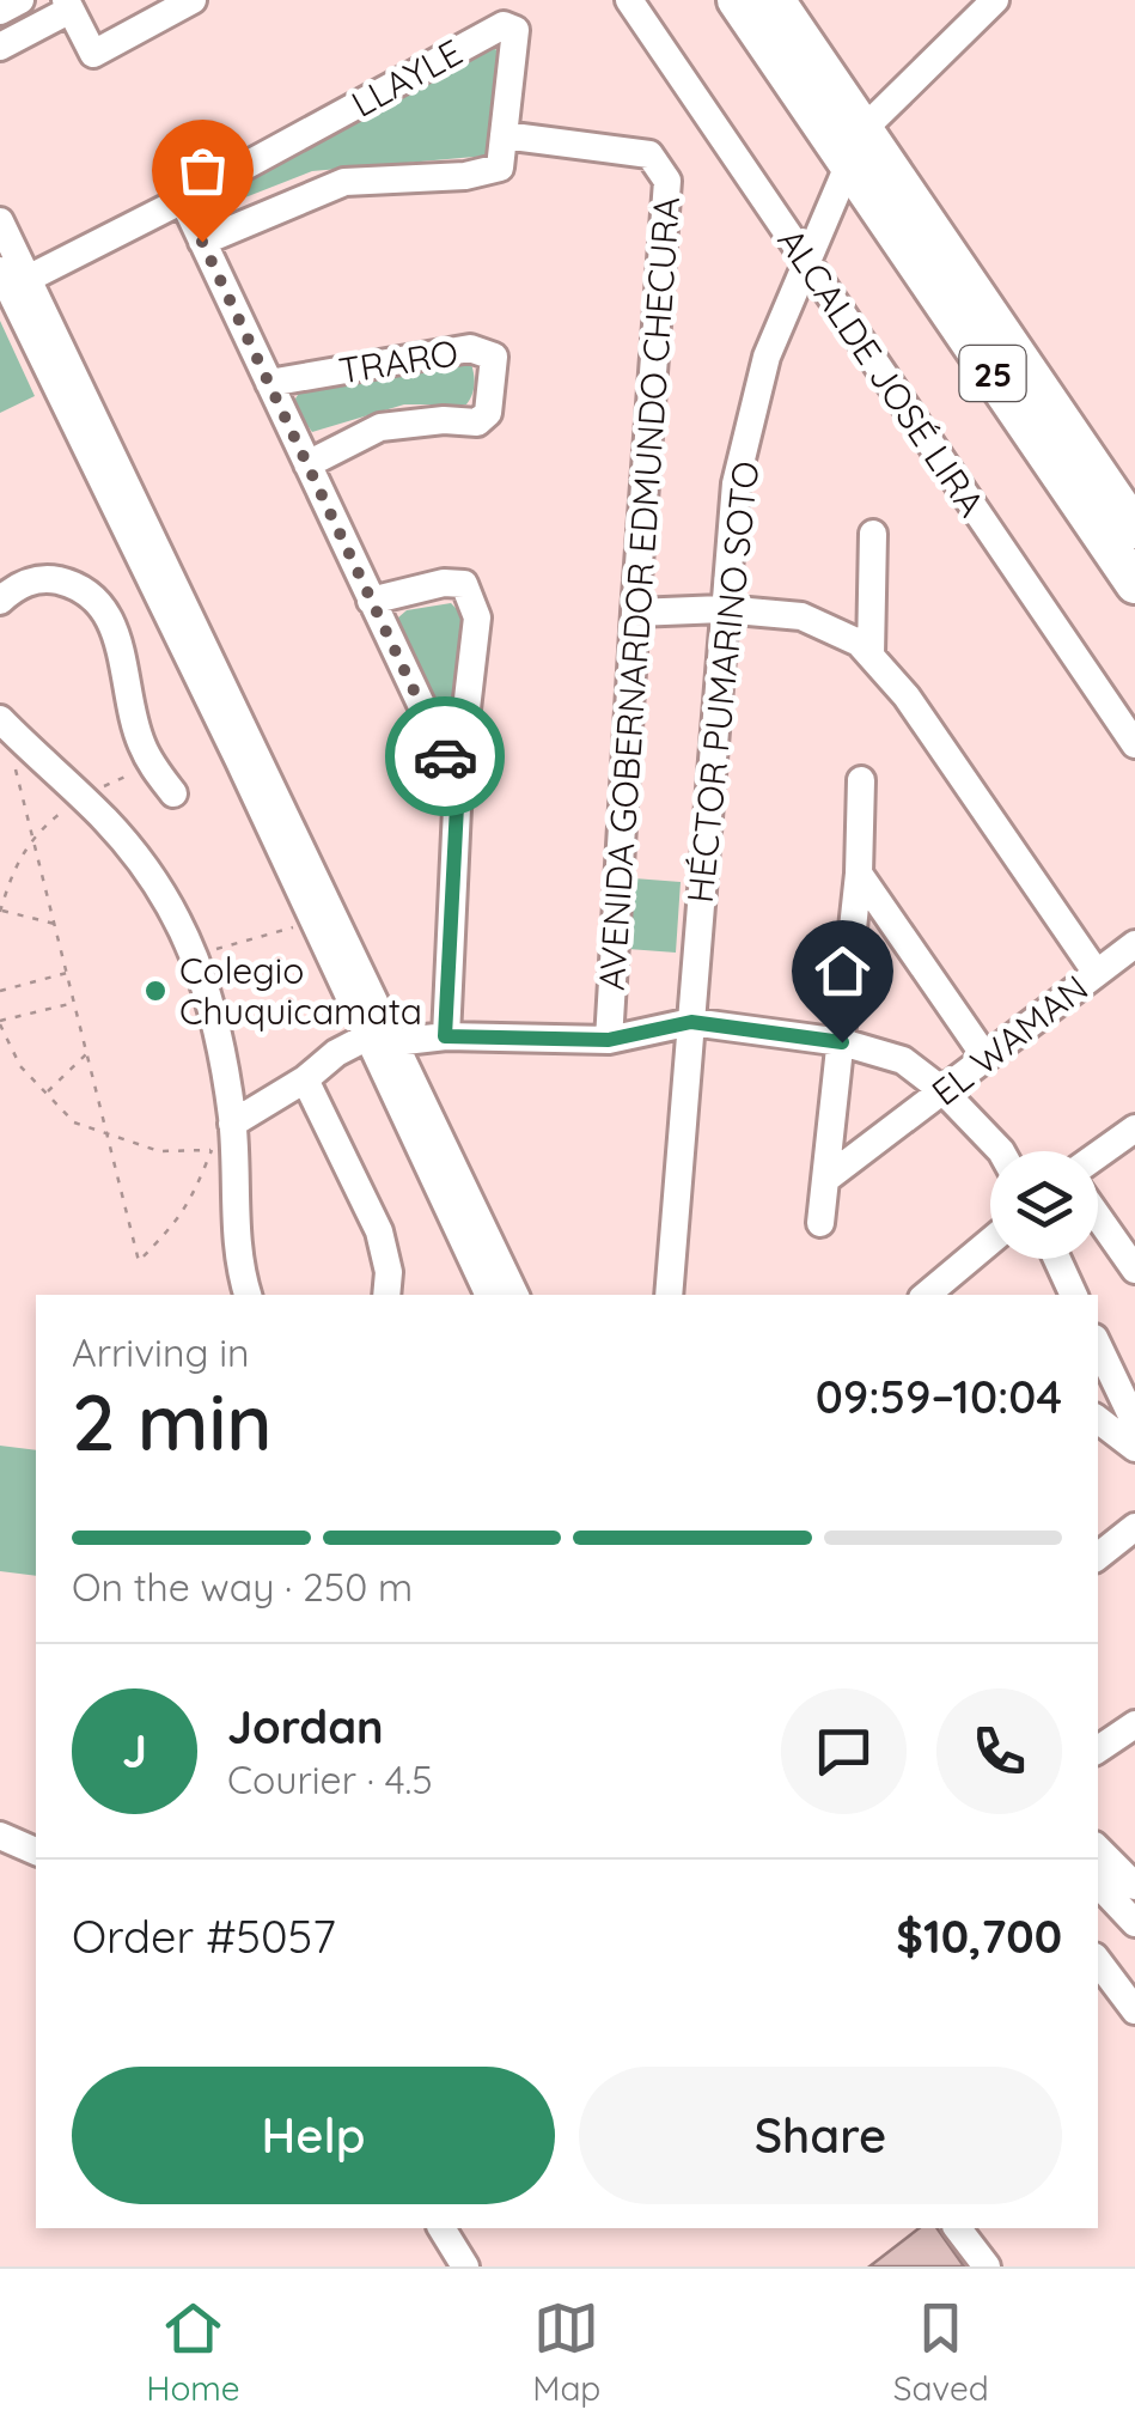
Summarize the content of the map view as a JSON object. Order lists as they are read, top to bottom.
{
  "streets": {
    "highway": ["25"],
    "street": [
      "LLAYLE",
      "TRARO",
      "ALCALDE JOSÉ LIRA",
      "AVENIDA GOBERNARDOR EDMUNDO CHECURA",
      "HÉCTOR PUMARINO SOTO",
      "EL WAMAN"
    ]
  },
  "crossings": [
    ["LLAYLE", "AVENIDA GOBERNARDOR EDMUNDO CHECURA"],
    ["ALCALDE JOSÉ LIRA", "HÉCTOR PUMARINO SOTO"],
    ["25", "HÉCTOR PUMARINO SOTO"]
  ],
  "places": ["Colegio Chuquicamata"],
  "page": {
    "heading": ["2 min", "Arriving in", "09:59–10:04"],
    "panel": [
      "Jordan",
      "Courier · 4.5",
      "Order #5057",
      "$10,700"
    ],
    "bar": "On the way · 250 m",
    "round": "J",
    "buttons": ["Help", "Share"],
    "tabs": ["Home", "Map", "Saved"]
  }
}
